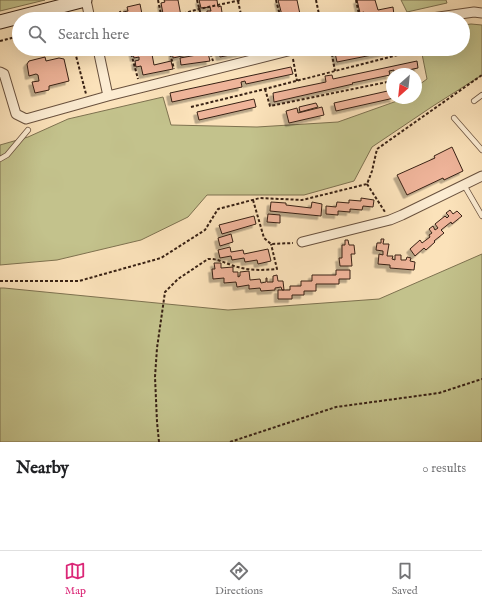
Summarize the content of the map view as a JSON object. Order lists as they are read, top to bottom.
{
  "north": "bottom left",
  "page": {
    "search": "Search here",
    "heading": ["Nearby", "0 results"],
    "nav": ["Map", "Directions", "Saved"]
  }
}
